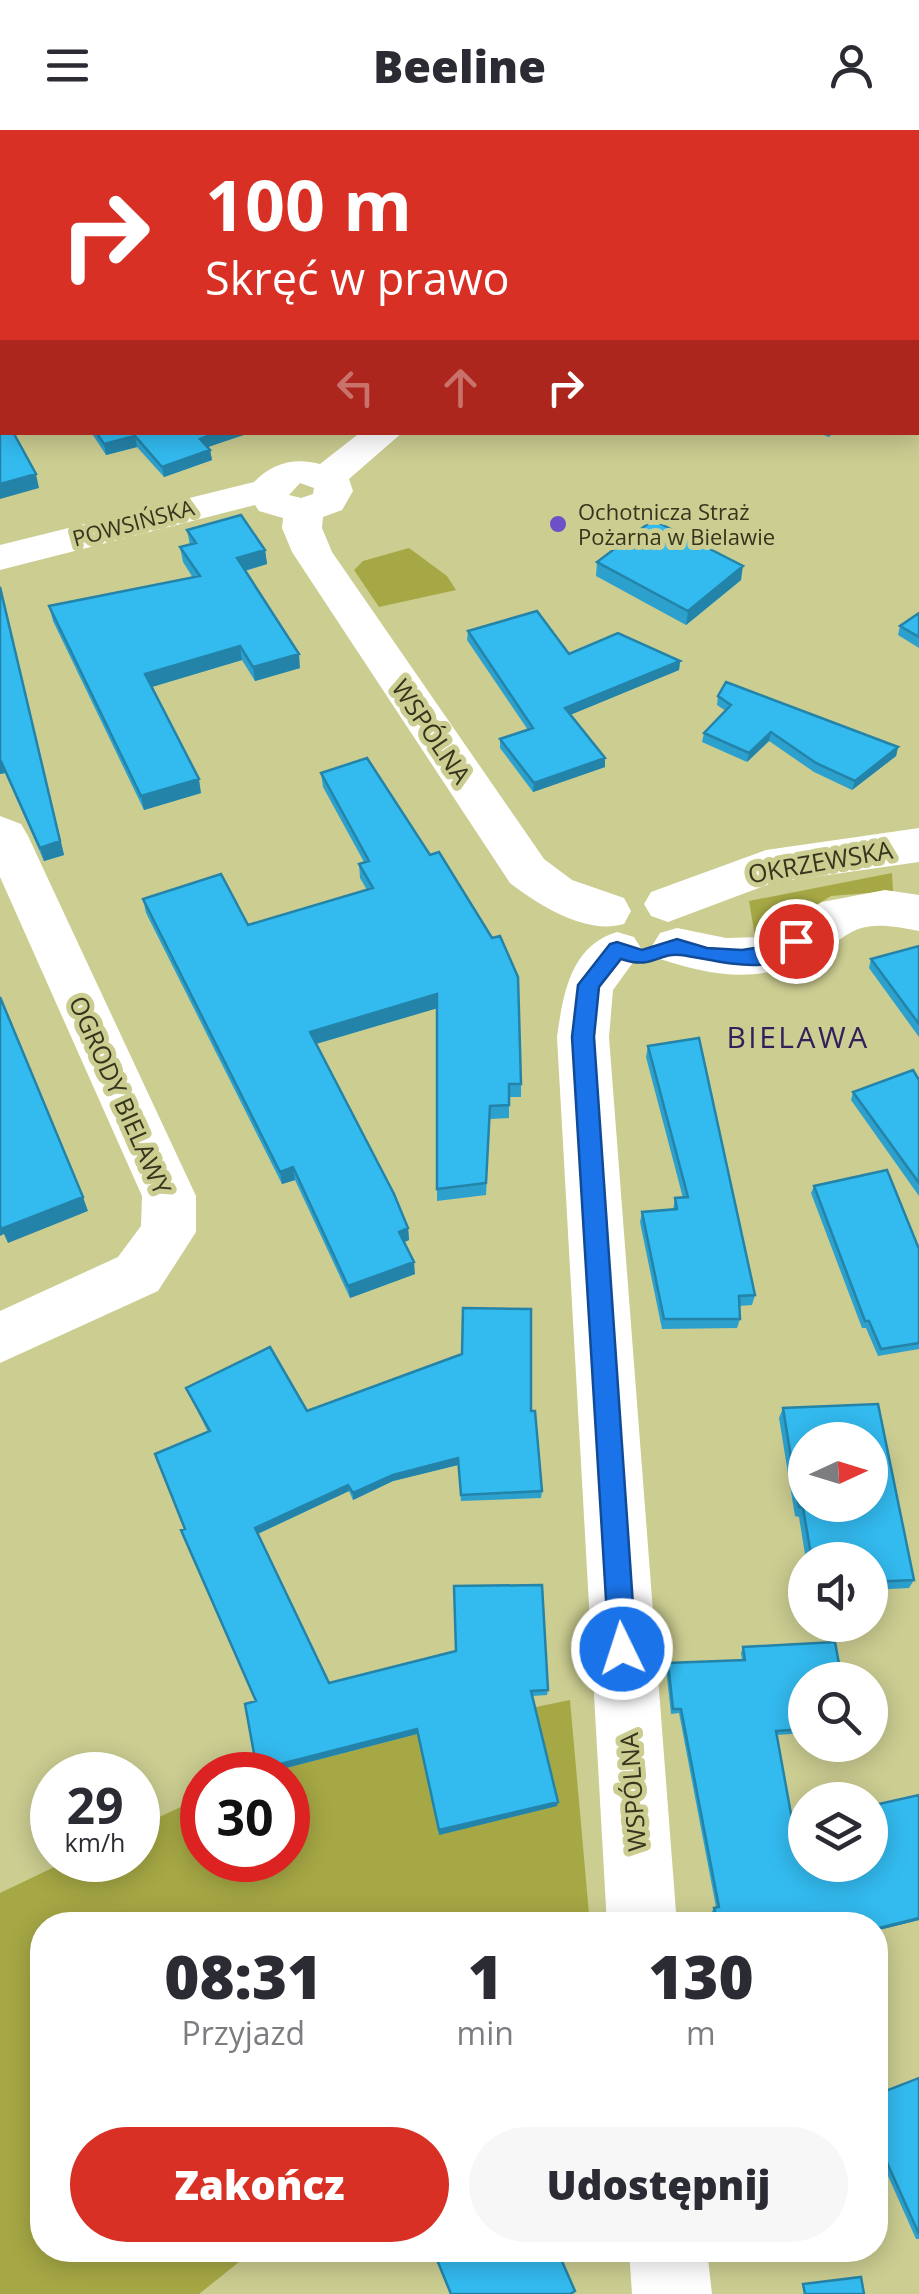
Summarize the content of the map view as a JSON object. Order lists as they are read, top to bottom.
{
  "streets": {
    "street": [
      "POWSIŃSKA",
      "WSPÓLNA",
      "OKRZEWSKA",
      "OGRODY BIELAWY"
    ]
  },
  "crossings": [
    ["POWSIŃSKA", "WSPÓLNA"]
  ],
  "districts": ["BIELAWA"],
  "places": ["Ochotnicza Straż Pożarna w Bielawie"],
  "north": "right",
  "page": {
    "header": "Beeline",
    "turn": ["100 m", "Skręć w prawo"],
    "speed": "29 km/h",
    "limit": "30",
    "eta": [
      "08:31",
      "Przyjazd",
      "1",
      "min",
      "130",
      "m"
    ],
    "buttons": ["Zakończ", "Udostępnij"]
  }
}
